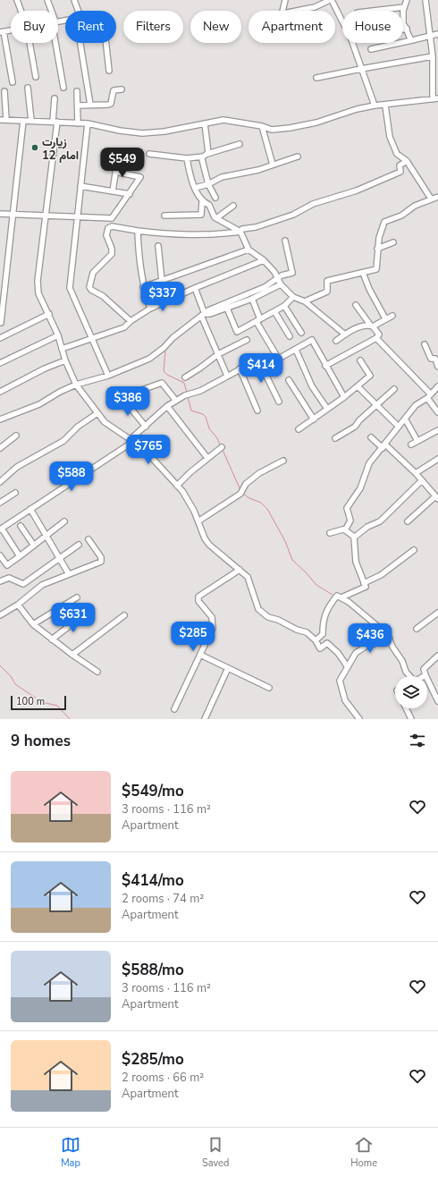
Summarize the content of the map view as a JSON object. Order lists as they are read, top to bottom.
{
  "places": ["زیارت 12 امام"],
  "scale_bar": "100 m",
  "page": {
    "chip": [
      "Buy",
      "Rent",
      "Filters",
      "New",
      "Apartment",
      "House"
    ],
    "price": [
      "$549",
      "$337",
      "$414",
      "$386",
      "$765",
      "$588",
      "$631",
      "$285",
      "$436"
    ],
    "scale": "100 m",
    "heading": "9 homes",
    "list": [
      {
        "name": "$549/mo",
        "note": "3 rooms · 116 m² · Apartment"
      },
      {
        "name": "$414/mo",
        "note": "2 rooms · 74 m² · Apartment"
      },
      {
        "name": "$588/mo",
        "note": "3 rooms · 116 m² · Apartment"
      },
      {
        "name": "$285/mo",
        "note": "2 rooms · 66 m² · Apartment"
      }
    ],
    "tabs": ["Map", "Saved", "Home"]
  }
}
